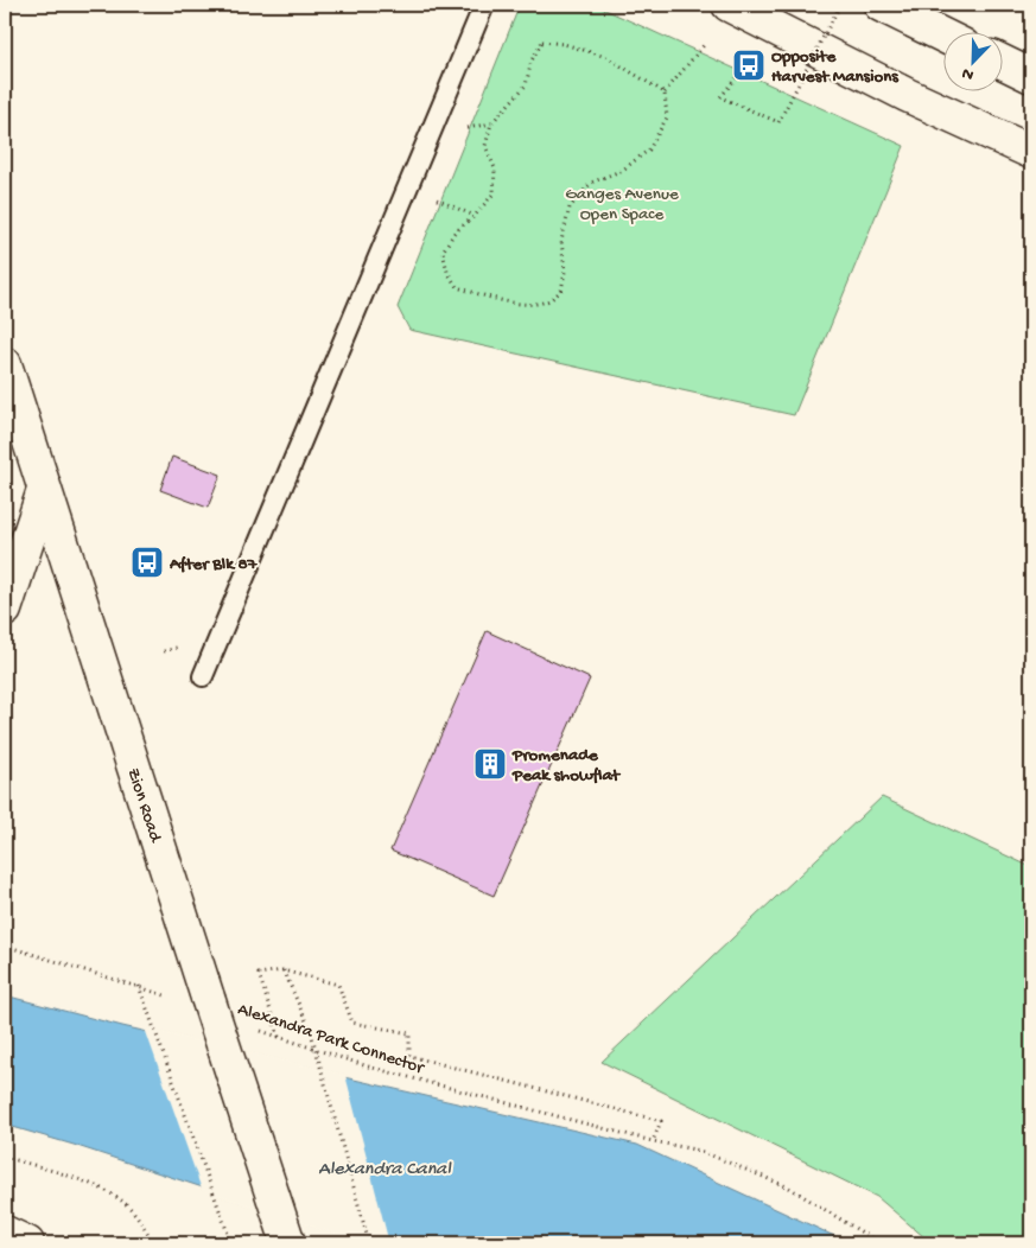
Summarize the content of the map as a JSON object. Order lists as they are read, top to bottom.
{
  "streets": {
    "main road": ["Zion Road"],
    "path": ["Alexandra Park Connector"]
  },
  "water": ["Alexandra Canal"],
  "parks": ["Ganges Avenue Open Space"],
  "places": {
    "bus stop": ["Opposite Harvest Mansions", "After Blk 87"],
    "building": ["Promenade Peak showflat"]
  },
  "north": "bottom left"
}
